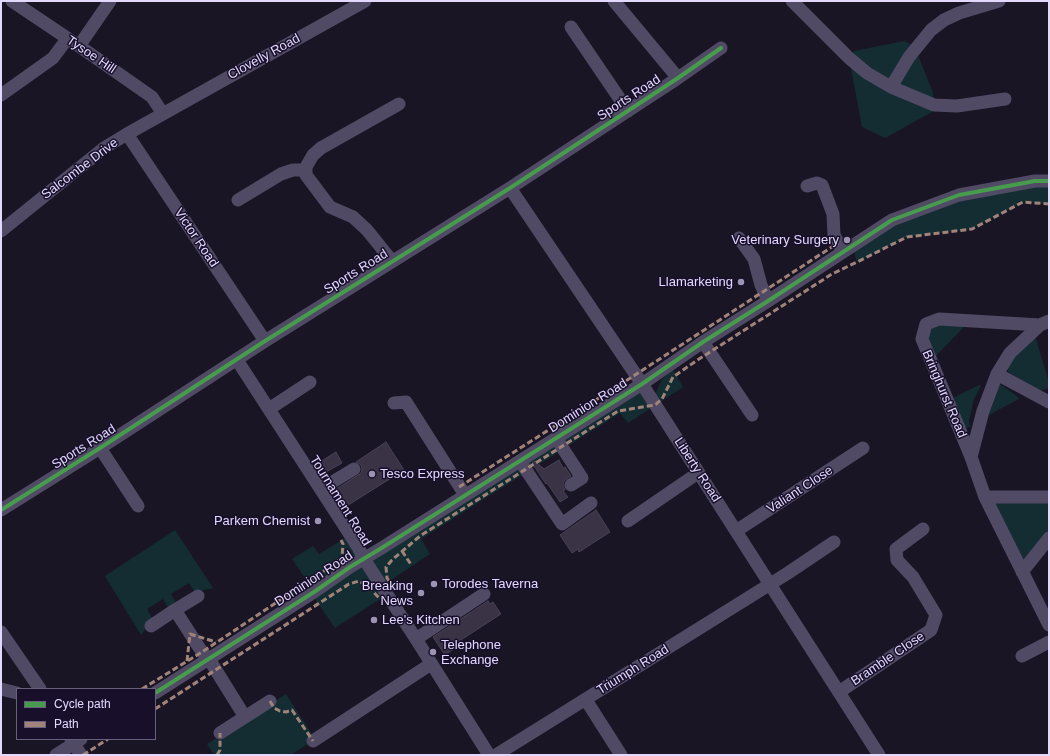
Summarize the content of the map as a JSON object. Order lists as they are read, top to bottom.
{
  "streets": {
    "street": [
      "Tysoe Hill",
      "Clovelly Road",
      "Sports Road",
      "Salcombe Drive",
      "Victor Road",
      "Bringhurst Road",
      "Dominion Road",
      "Liberty Road",
      "Valiant Close",
      "Tournament Road",
      "Bramble Close",
      "Triumph Road"
    ]
  },
  "crossings": [
    ["Tysoe Hill", "Clovelly Road"],
    ["Tysoe Hill", "Salcombe Drive"],
    ["Clovelly Road", "Salcombe Drive"],
    ["Sports Road", "Victor Road"],
    ["Sports Road", "Liberty Road"],
    ["Sports Road", "Tournament Road"],
    ["Salcombe Drive", "Victor Road"],
    ["Dominion Road", "Liberty Road"],
    ["Dominion Road", "Tournament Road"],
    ["Liberty Road", "Valiant Close"],
    ["Liberty Road", "Bramble Close"],
    ["Liberty Road", "Triumph Road"]
  ],
  "places": [
    "Veterinary Surgery",
    "Llamarketing",
    "Tesco Express",
    "Parkem Chemist",
    "Torodes Taverna",
    "Breaking News",
    "Lee's Kitchen",
    "Telephone Exchange"
  ],
  "legend": ["Cycle path", "Path"]
}
